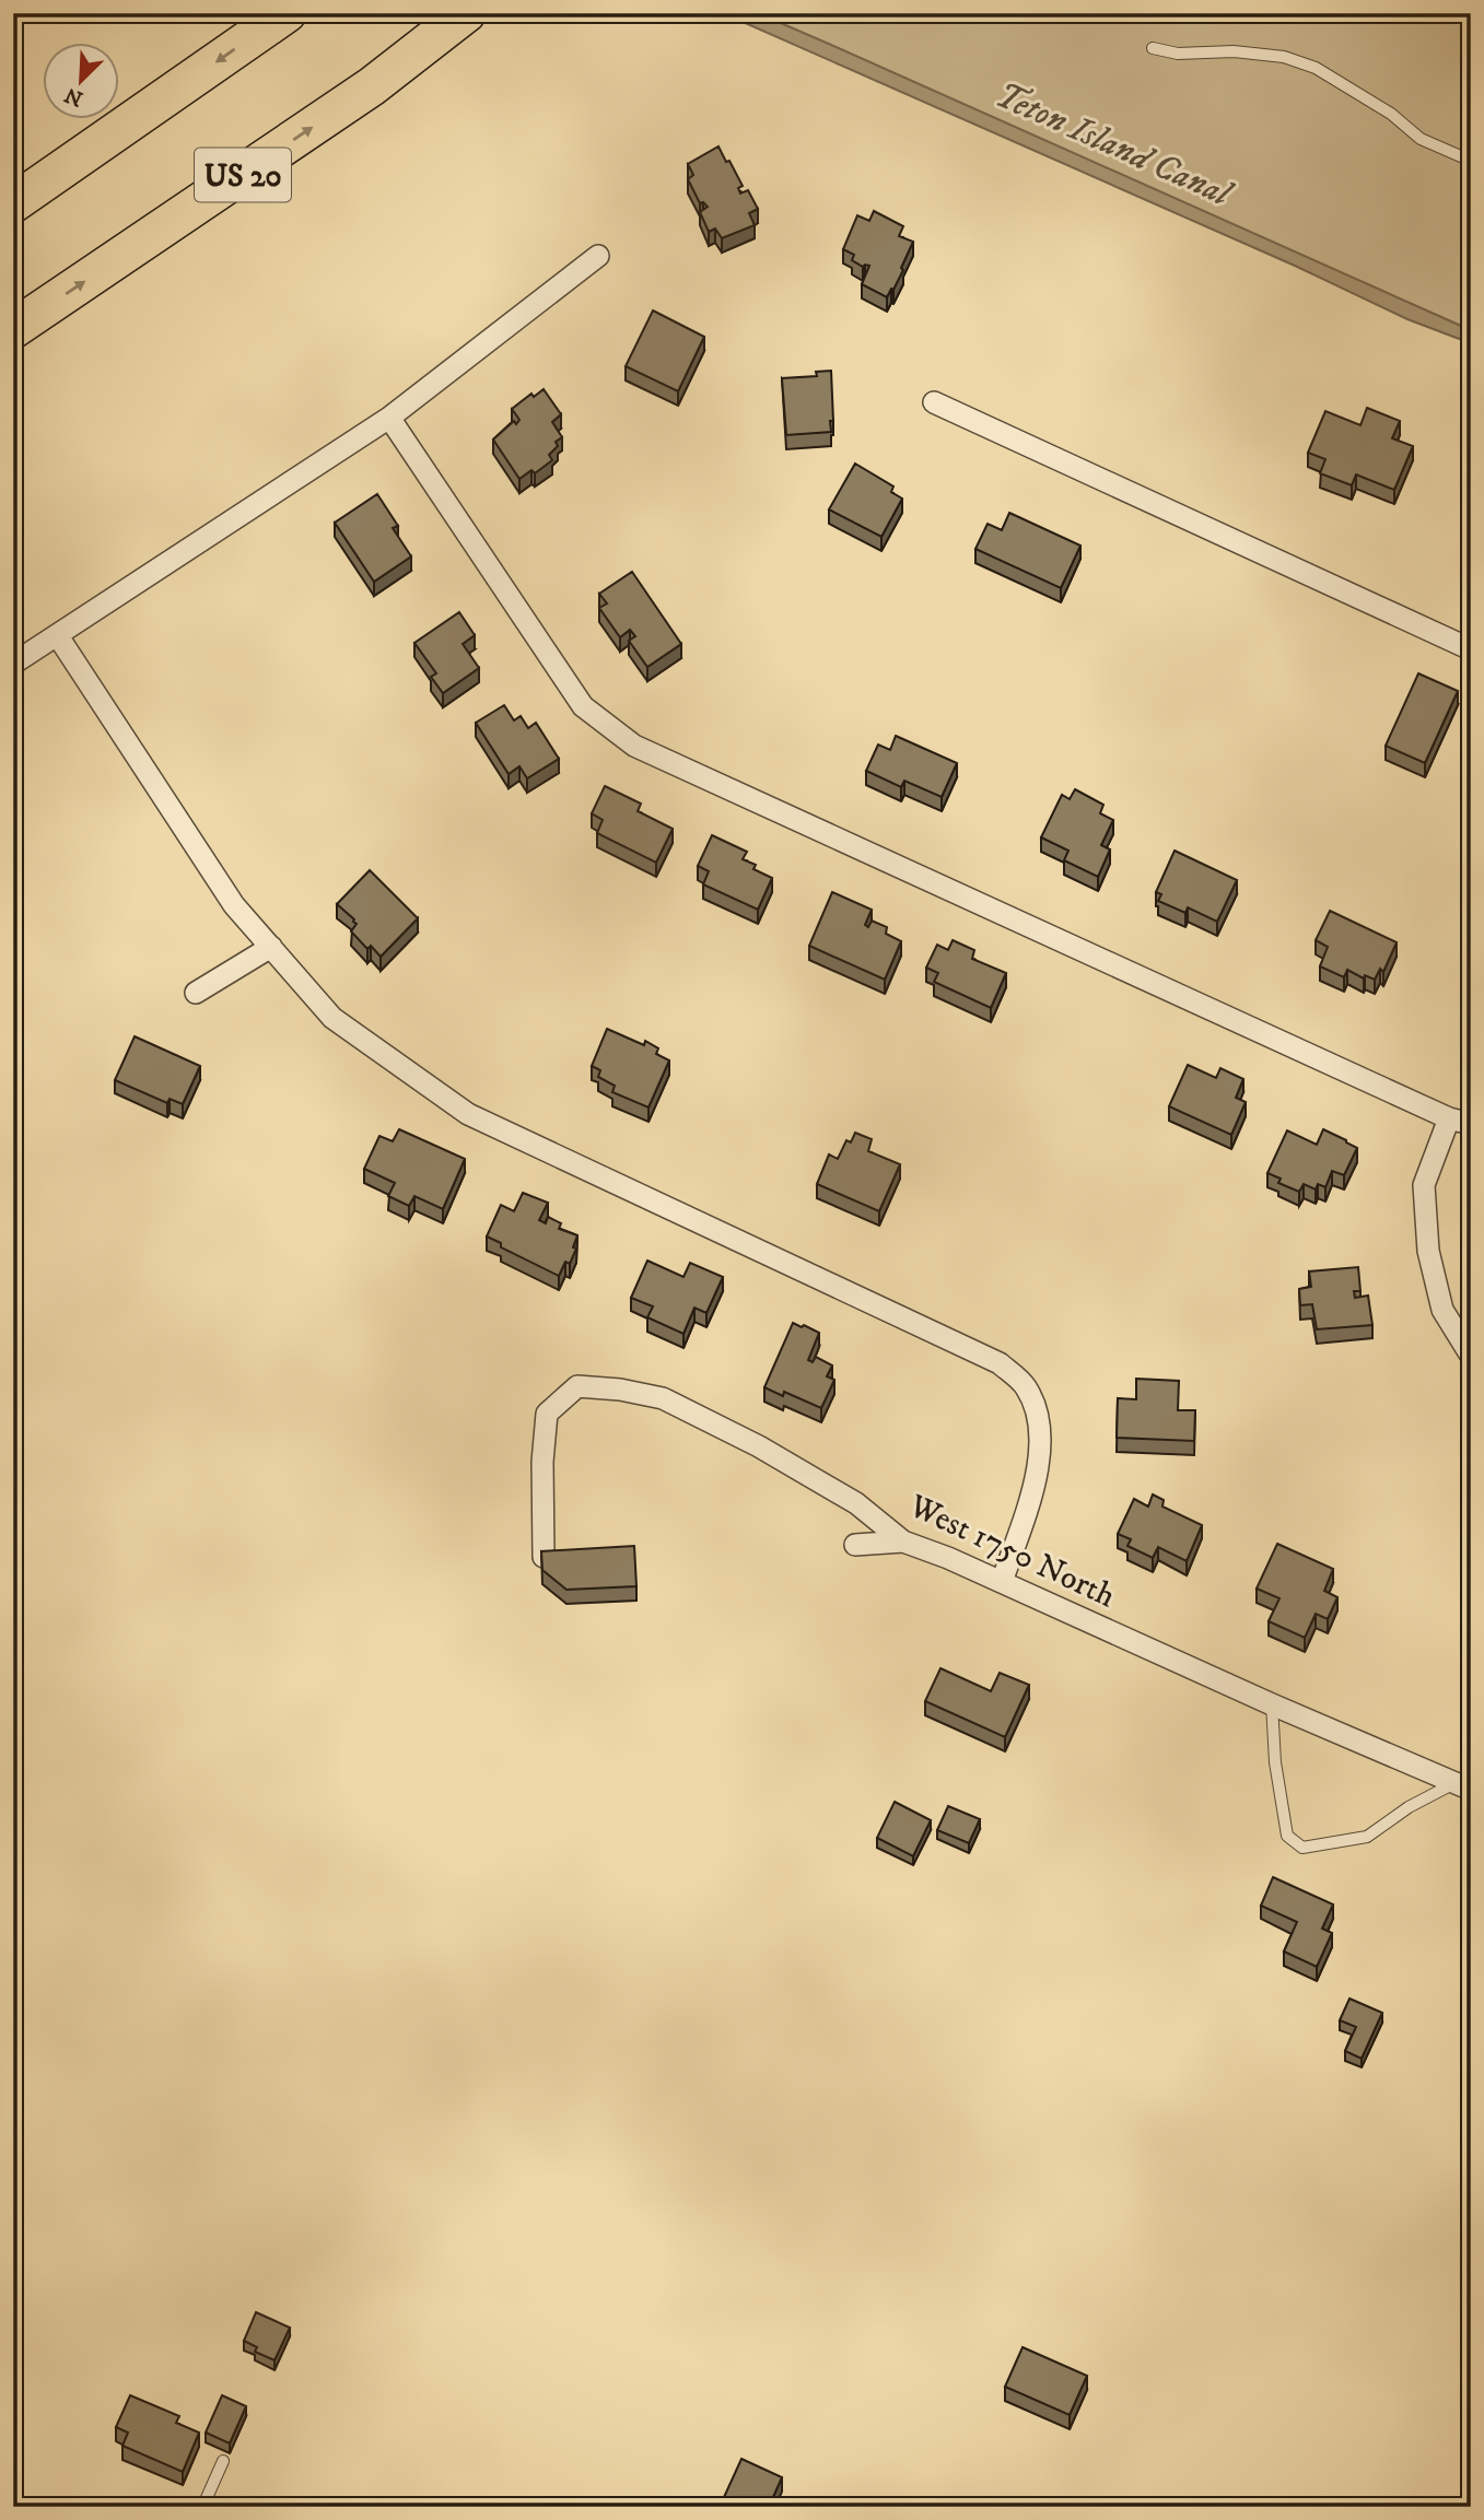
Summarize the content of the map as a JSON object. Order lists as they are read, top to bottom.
{
  "streets": {
    "highway": ["US 20"],
    "street": ["West 1750 North"]
  },
  "water": ["Teton Island Canal"],
  "north": "bottom left"
}
